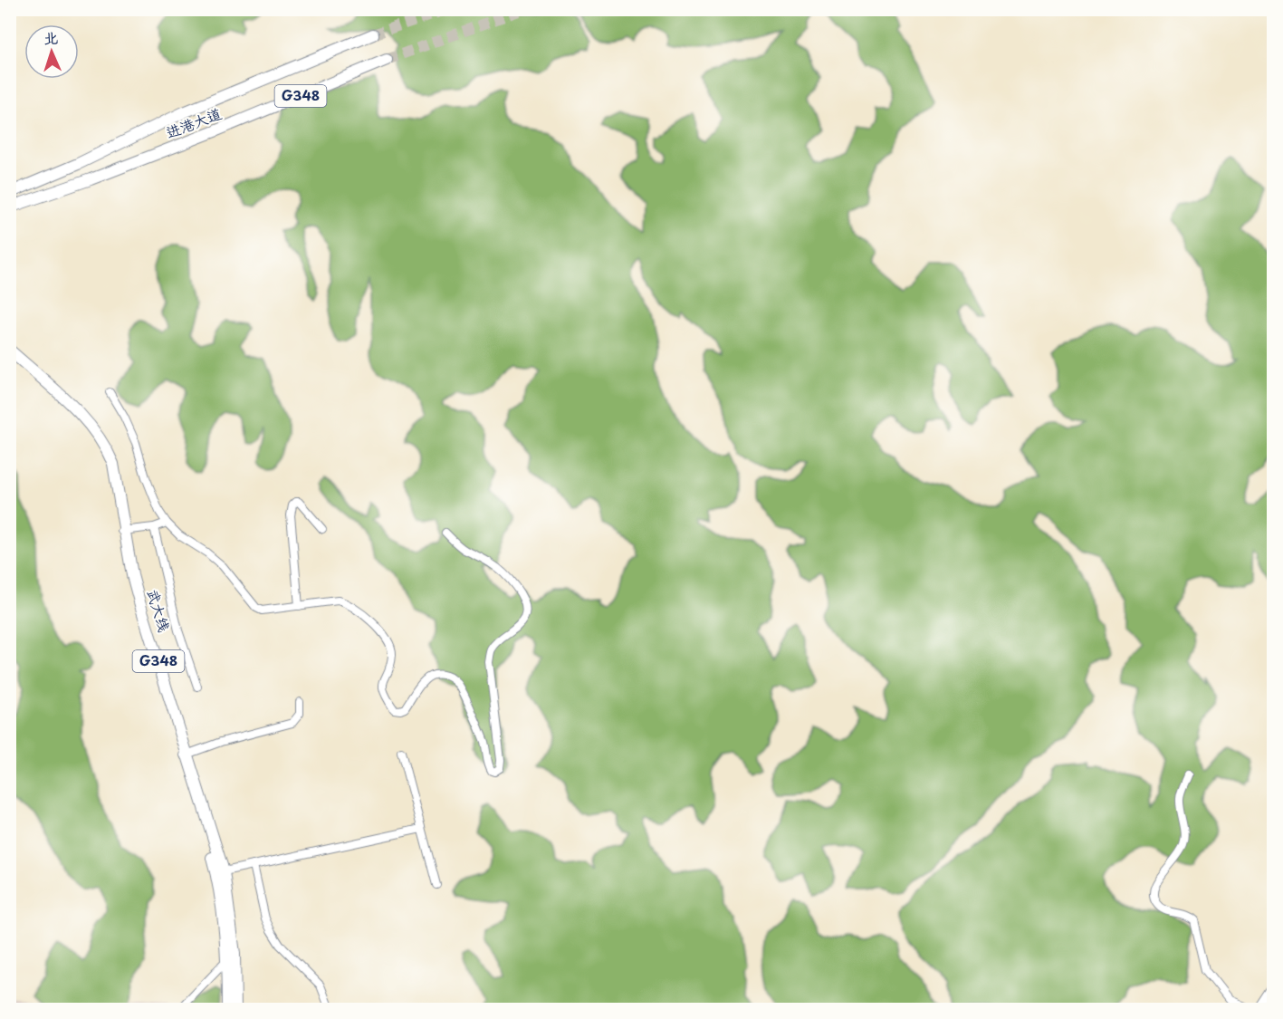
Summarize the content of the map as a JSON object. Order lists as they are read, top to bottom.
{
  "streets": {
    "highway": ["G348", "进港大道", "武大线"]
  },
  "north": "top"
}
